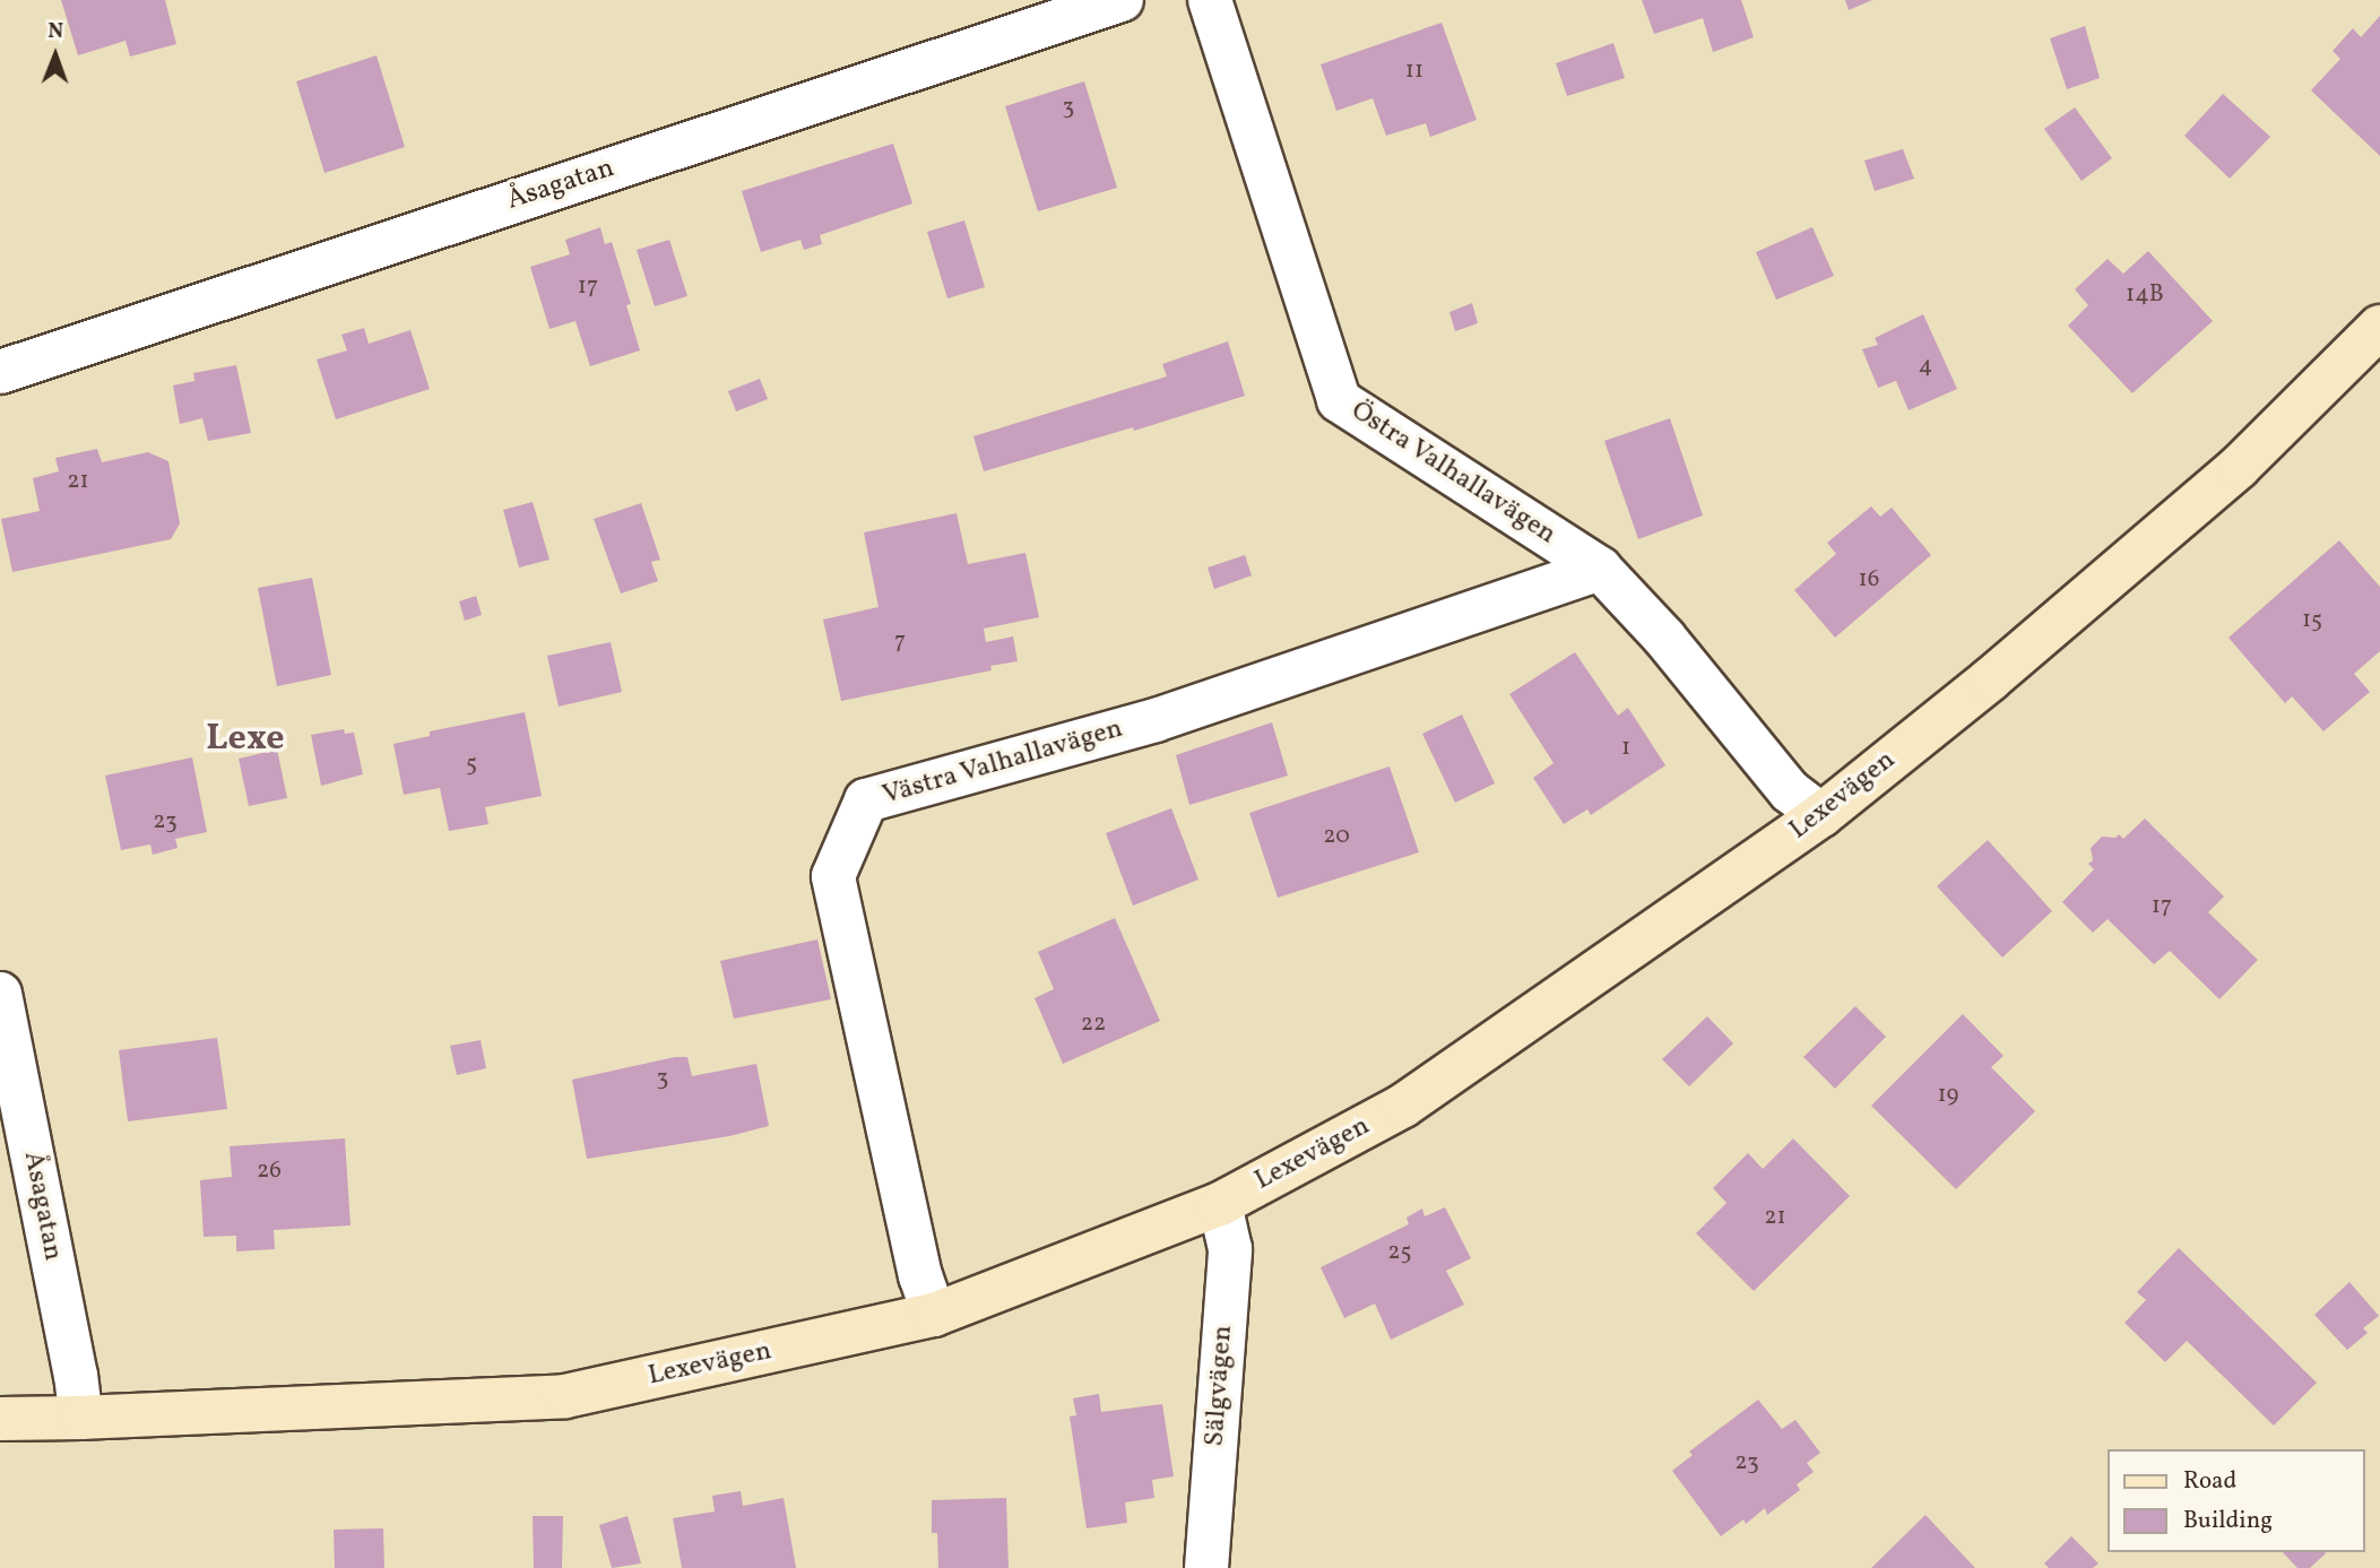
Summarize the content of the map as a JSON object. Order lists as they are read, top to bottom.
{
  "streets": {
    "street": [
      "Åsagatan",
      "Östra Valhallavägen",
      "Västra Valhallavägen",
      "Lexevägen",
      "Sälgvägen"
    ]
  },
  "crossings": [
    ["Åsagatan", "Lexevägen"],
    ["Östra Valhallavägen", "Västra Valhallavägen"],
    ["Östra Valhallavägen", "Lexevägen"],
    ["Västra Valhallavägen", "Lexevägen"],
    ["Lexevägen", "Sälgvägen"]
  ],
  "districts": ["Lexe"],
  "house_numbers": [
    "11",
    "3",
    "17",
    "14B",
    "4",
    "21",
    "16",
    "15",
    "7",
    "1",
    "5",
    "23",
    "20",
    "17",
    "22",
    "3",
    "19",
    "26",
    "21",
    "25",
    "23"
  ],
  "legend": ["Road", "Building"],
  "north": "top"
}
